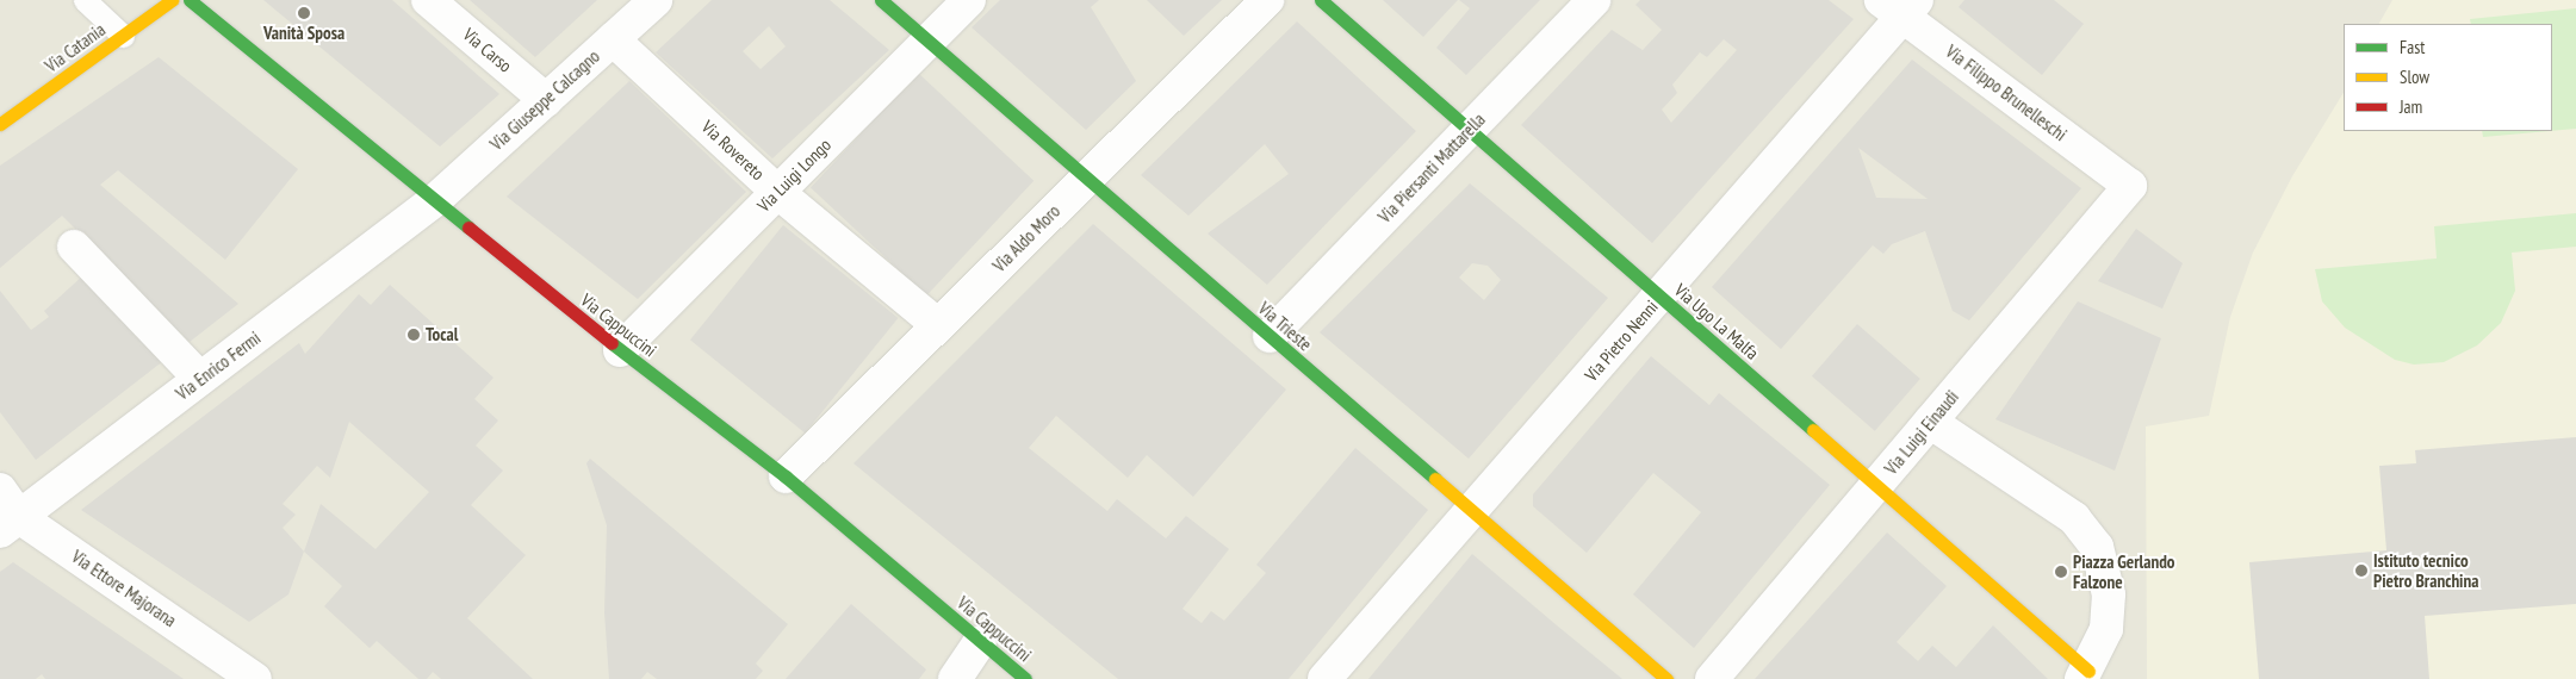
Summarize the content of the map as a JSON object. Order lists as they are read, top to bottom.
{
  "streets": {
    "street": [
      "Via Catania",
      "Via Carso",
      "Via Filippo Brunelleschi",
      "Via Giuseppe Calcagno",
      "Via Rovereto",
      "Via Piersanti Mattarella",
      "Via Luigi Longo",
      "Via Aldo Moro",
      "Via Ugo La Malfa",
      "Via Cappuccini",
      "Via Trieste",
      "Via Pietro Nenni",
      "Via Enrico Fermi",
      "Via Luigi Einaudi",
      "Via Ettore Majorana"
    ]
  },
  "crossings": [
    ["Via Carso", "Via Giuseppe Calcagno"],
    ["Via Filippo Brunelleschi", "Via Pietro Nenni"],
    ["Via Filippo Brunelleschi", "Via Luigi Einaudi"],
    ["Via Giuseppe Calcagno", "Via Rovereto"],
    ["Via Giuseppe Calcagno", "Via Cappuccini"],
    ["Via Giuseppe Calcagno", "Via Enrico Fermi"],
    ["Via Rovereto", "Via Luigi Longo"],
    ["Via Rovereto", "Via Aldo Moro"],
    ["Via Piersanti Mattarella", "Via Ugo La Malfa"],
    ["Via Piersanti Mattarella", "Via Trieste"],
    ["Via Luigi Longo", "Via Cappuccini"],
    ["Via Luigi Longo", "Via Trieste"],
    ["Via Aldo Moro", "Via Cappuccini"],
    ["Via Aldo Moro", "Via Trieste"],
    ["Via Ugo La Malfa", "Via Pietro Nenni"],
    ["Via Ugo La Malfa", "Via Luigi Einaudi"],
    ["Via Cappuccini", "Via Enrico Fermi"],
    ["Via Trieste", "Via Pietro Nenni"],
    ["Via Enrico Fermi", "Via Ettore Majorana"]
  ],
  "places": [
    "Vanità Sposa",
    "Tocal",
    "Istituto tecnico Pietro Branchina",
    "Piazza Gerlando Falzone"
  ],
  "legend": ["Fast", "Slow", "Jam"]
}
